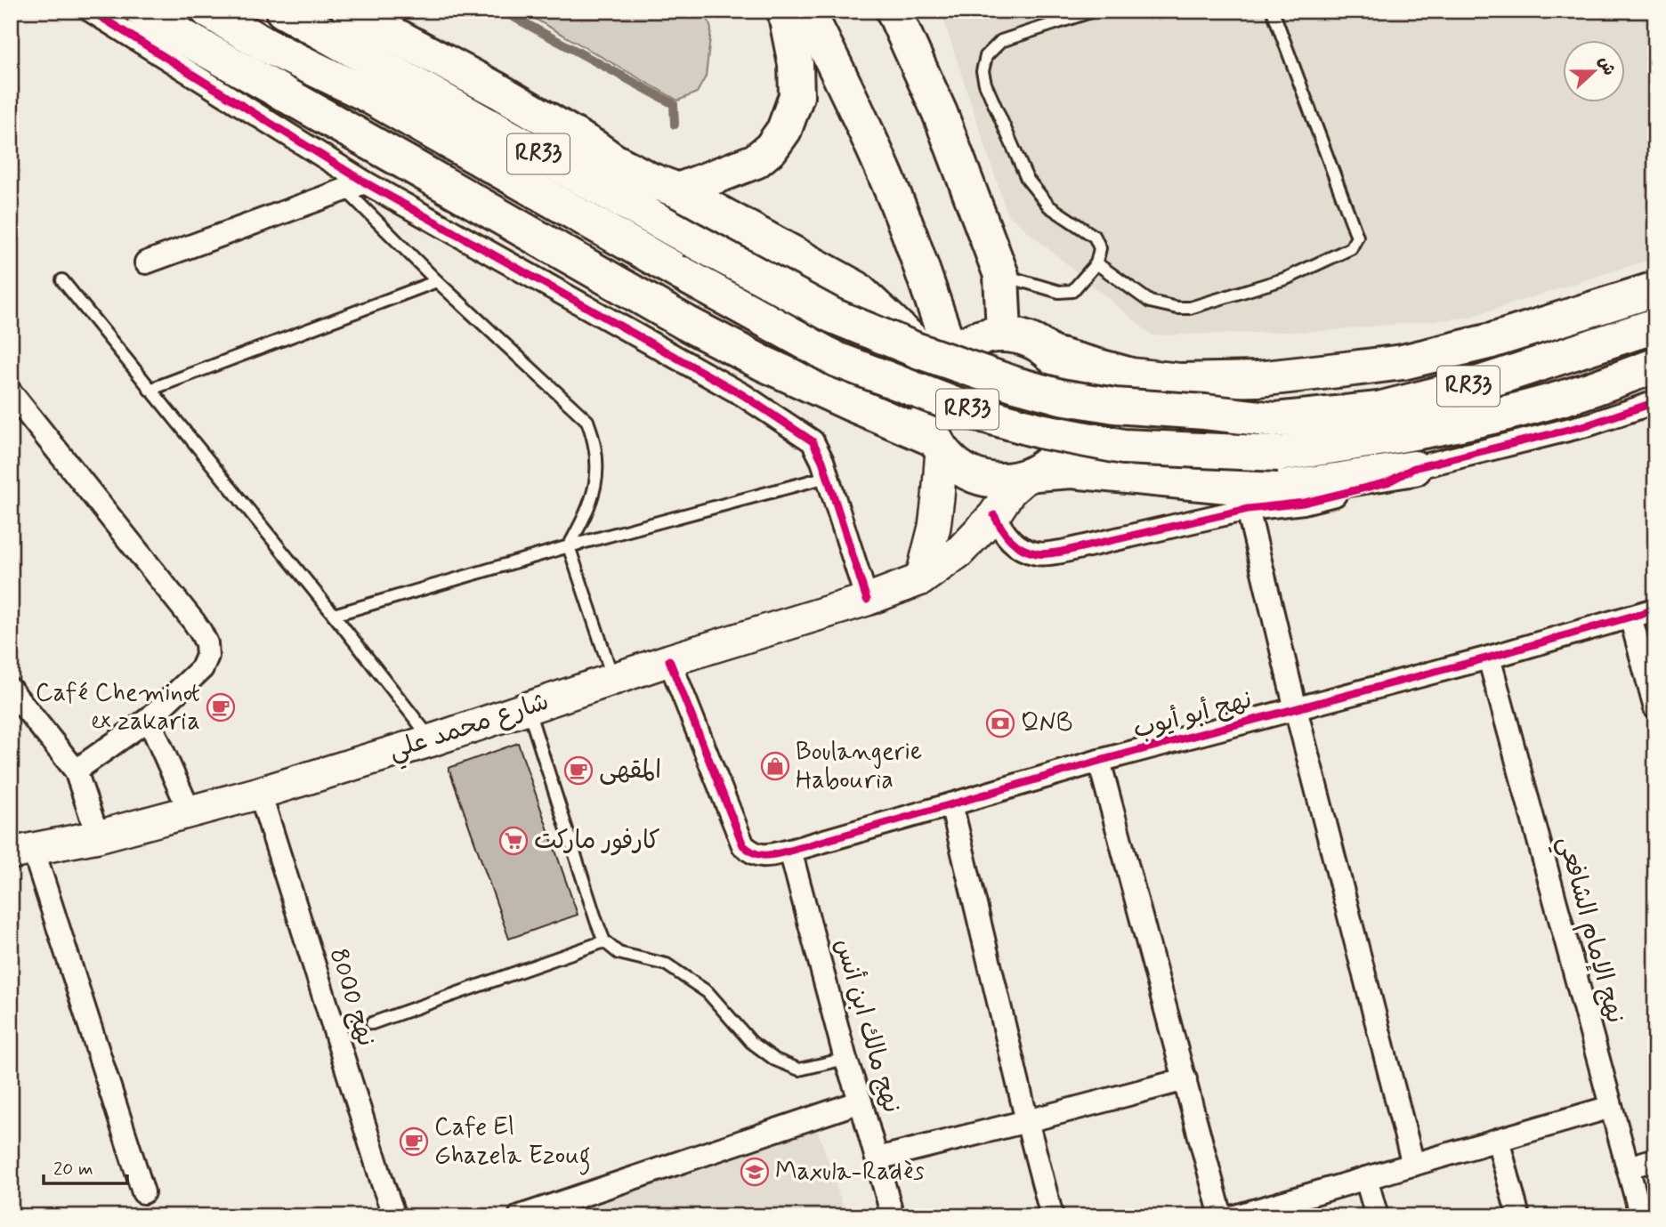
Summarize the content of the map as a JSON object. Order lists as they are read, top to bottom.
{
  "streets": {
    "highway": ["RR33"],
    "main road": ["شارع محمد علي"],
    "street": [
      "نهج أبو أيوب",
      "نهج الإمام الشافعي",
      "نهج 8000",
      "نهج مالك ابن أنس"
    ]
  },
  "crossings": [
    ["نهج أبو أيوب", "شارع محمد علي"],
    ["نهج أبو أيوب", "نهج الإمام الشافعي"],
    ["نهج أبو أيوب", "نهج مالك ابن أنس"],
    ["شارع محمد علي", "نهج 8000"]
  ],
  "places": {
    "cafe": ["Café Cheminot ex zakaria", "المقهى", "Cafe El Ghazela Ezoug"],
    "bank": ["QNB"],
    "shop": ["Boulangerie Habouria"],
    "supermarket": ["كارفور ماركت"],
    "school or university": ["Maxula-Radès"]
  },
  "scale_bar": "20 m",
  "north": "right"
}
